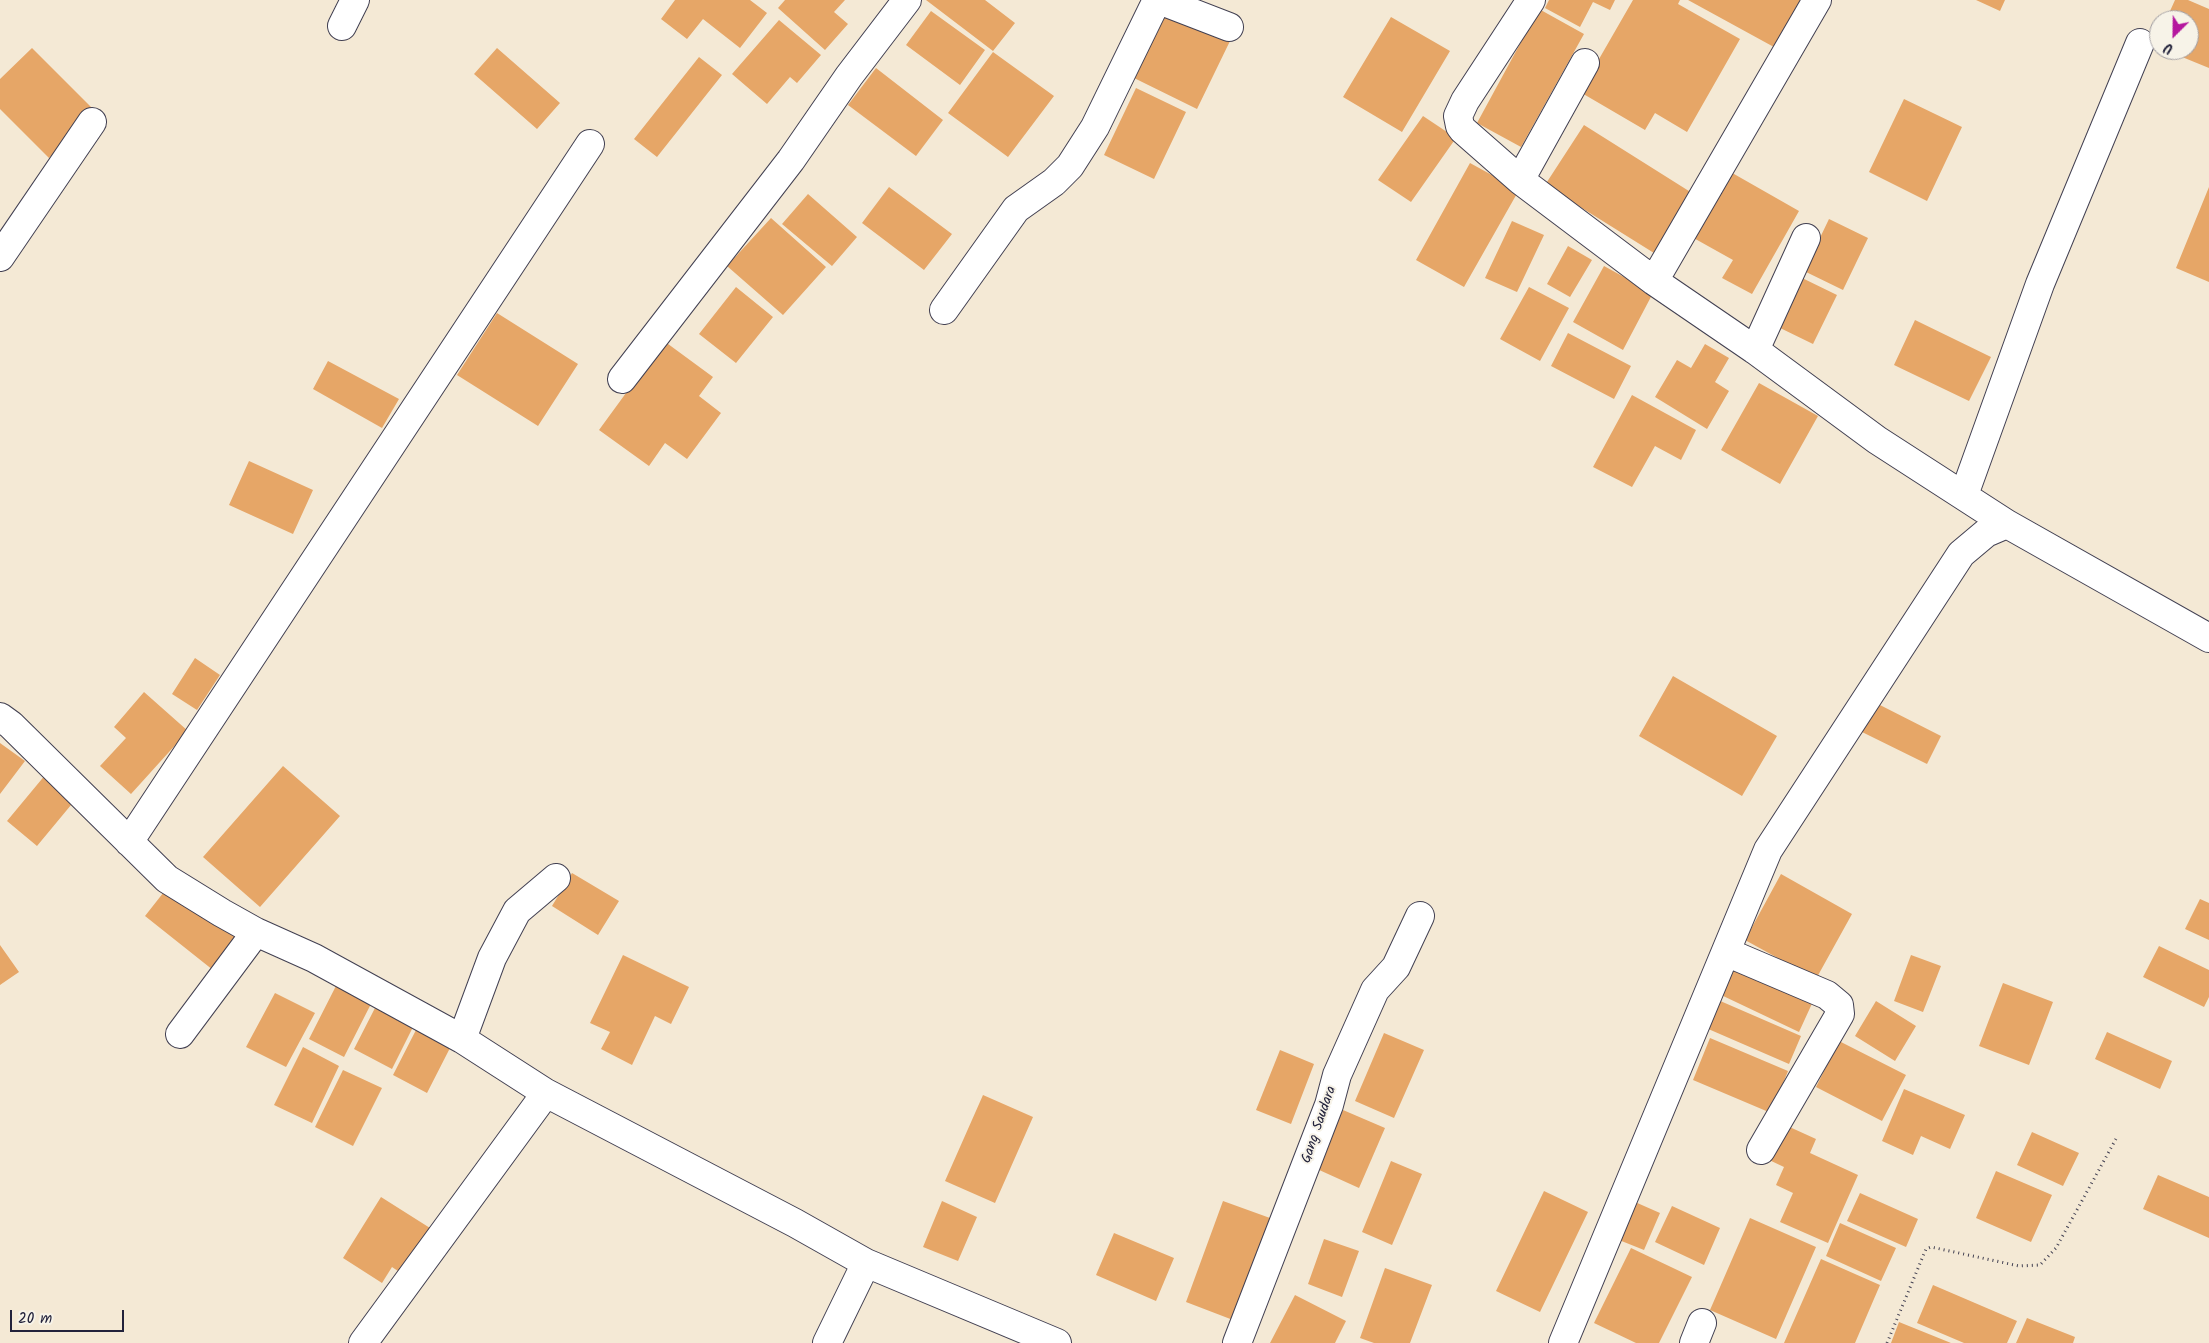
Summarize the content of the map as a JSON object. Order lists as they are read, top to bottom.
{
  "streets": {
    "street": ["Gang Saudara"]
  },
  "scale_bar": "20 m",
  "north": "bottom left"
}
